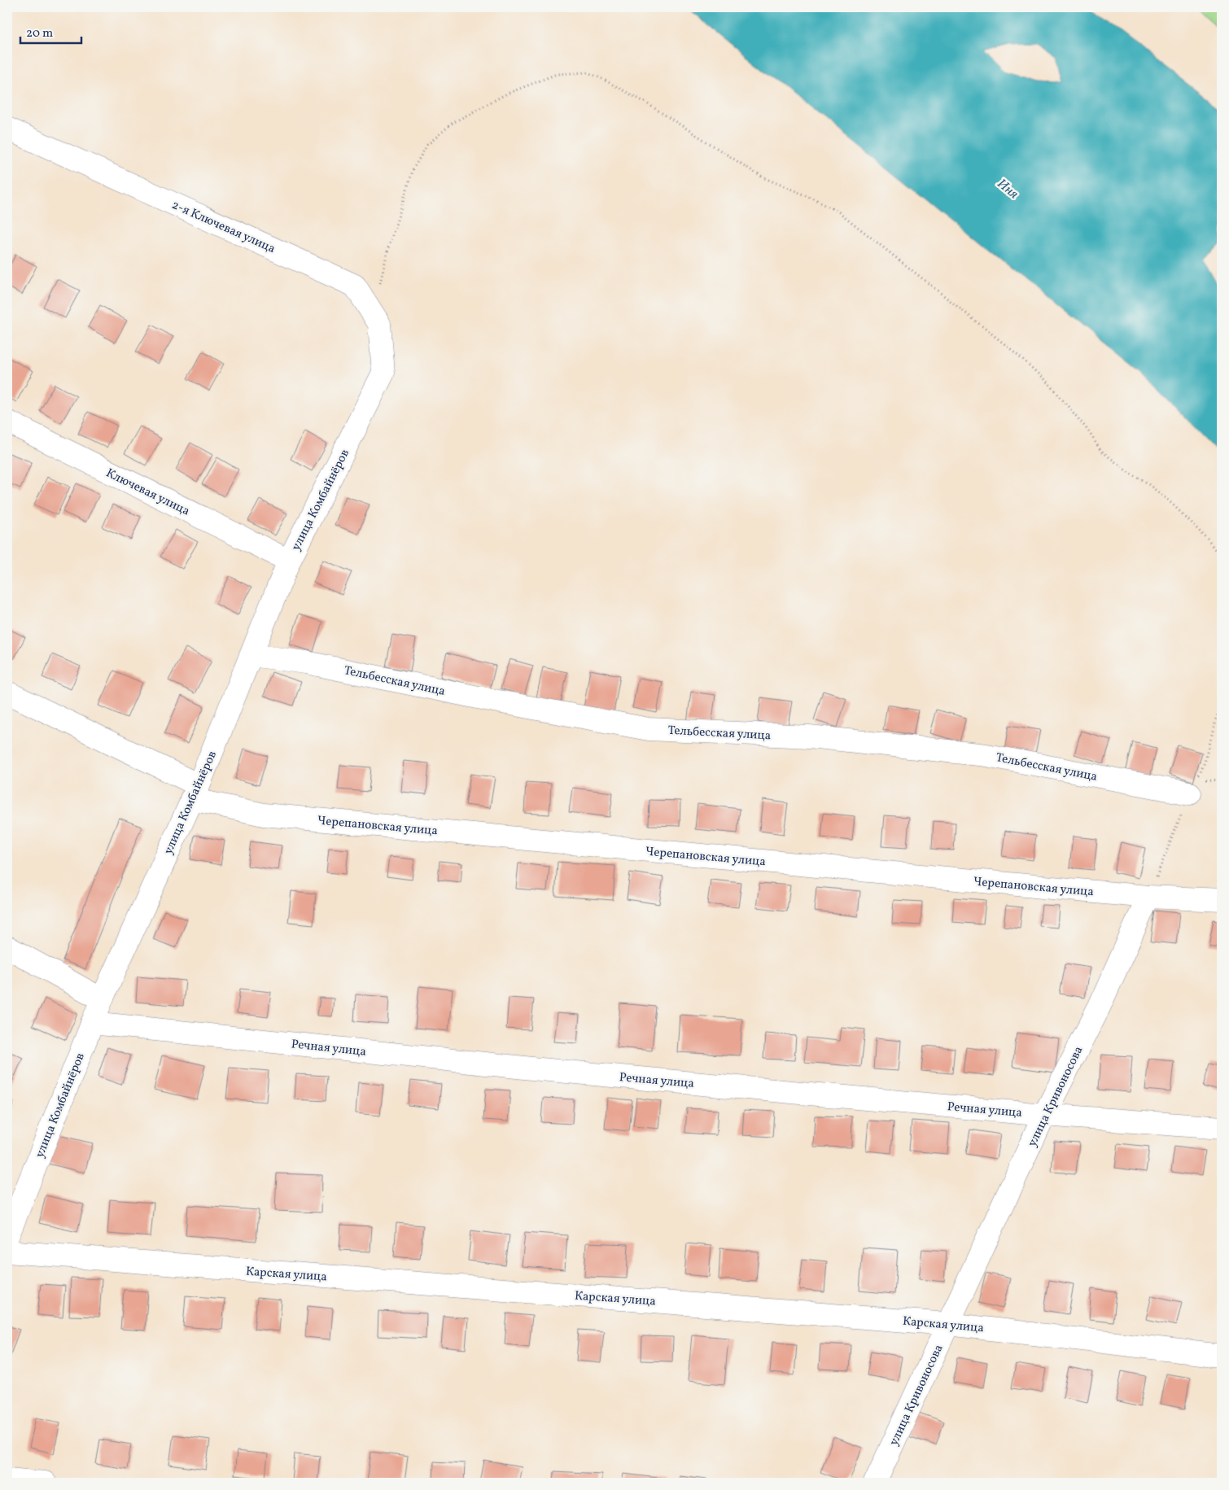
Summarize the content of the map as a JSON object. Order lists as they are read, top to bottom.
{
  "streets": {
    "street": [
      "2-я Ключевая улица",
      "Ключевая улица",
      "улица Комбайнёров",
      "Тельбесская улица",
      "Черепановская улица",
      "Речная улица",
      "улица Кривоносова",
      "Карская улица"
    ]
  },
  "crossings": [
    ["2-я Ключевая улица", "улица Комбайнёров"],
    ["Ключевая улица", "улица Комбайнёров"],
    ["улица Комбайнёров", "Тельбесская улица"],
    ["улица Комбайнёров", "Черепановская улица"],
    ["улица Комбайнёров", "Речная улица"],
    ["Черепановская улица", "улица Кривоносова"],
    ["Речная улица", "улица Кривоносова"],
    ["улица Кривоносова", "Карская улица"]
  ],
  "water": ["Иня"],
  "scale_bar": "20 m"
}
